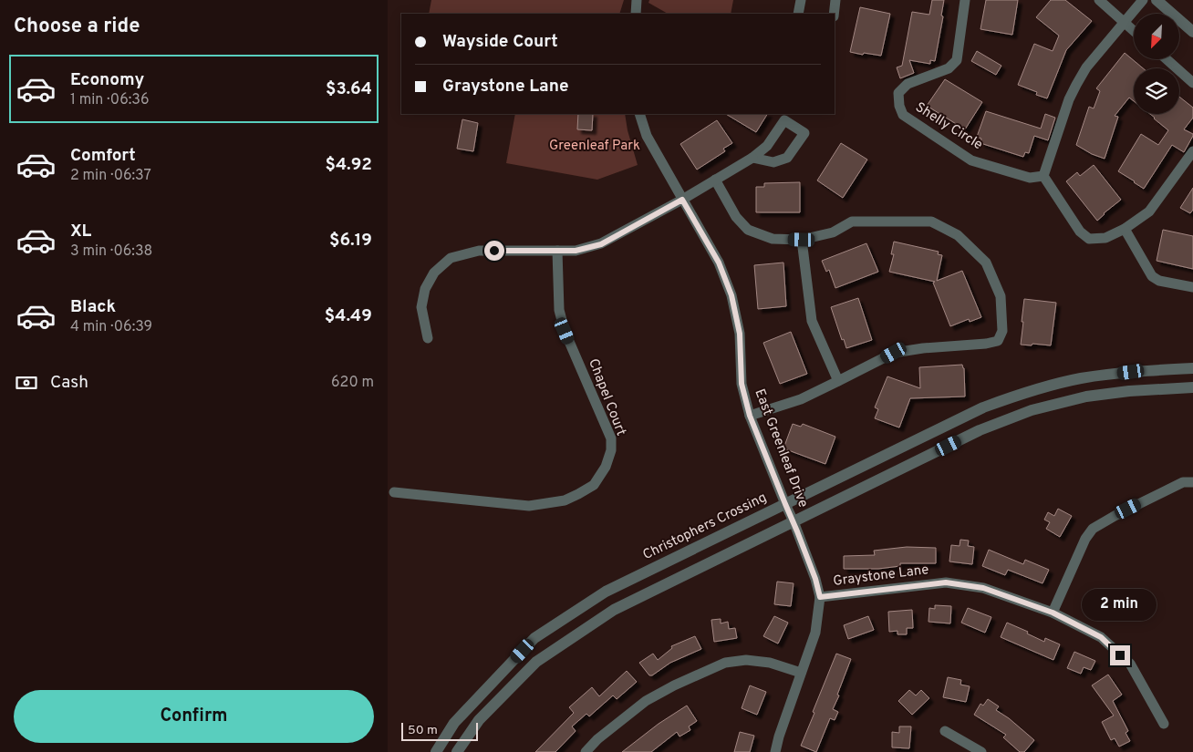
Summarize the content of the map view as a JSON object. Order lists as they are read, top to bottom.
{
  "streets": {
    "street": [
      "Shelly Circle",
      "Chapel Court",
      "East Greenleaf Drive",
      "Christophers Crossing",
      "Graystone Lane"
    ]
  },
  "crossings": [
    ["East Greenleaf Drive", "Christophers Crossing"],
    ["East Greenleaf Drive", "Graystone Lane"]
  ],
  "parks": ["Greenleaf Park"],
  "scale_bar": "50 m",
  "north": "bottom left",
  "page": {
    "heading": "Choose a ride",
    "banner": ["Wayside Court", "Graystone Lane"],
    "list": [
      {
        "name": "Economy",
        "note": "1 min · 06:36",
        "value": "$3.64"
      },
      {
        "name": "Comfort",
        "note": "2 min · 06:37",
        "value": "$4.92"
      },
      {
        "name": "XL",
        "note": "3 min · 06:38",
        "value": "$6.19"
      },
      {
        "name": "Black",
        "note": "4 min · 06:39",
        "value": "$4.49"
      }
    ],
    "pay": ["Cash", "620 m"],
    "bubble": "2 min",
    "buttons": "Confirm",
    "scale": "50 m"
  }
}
